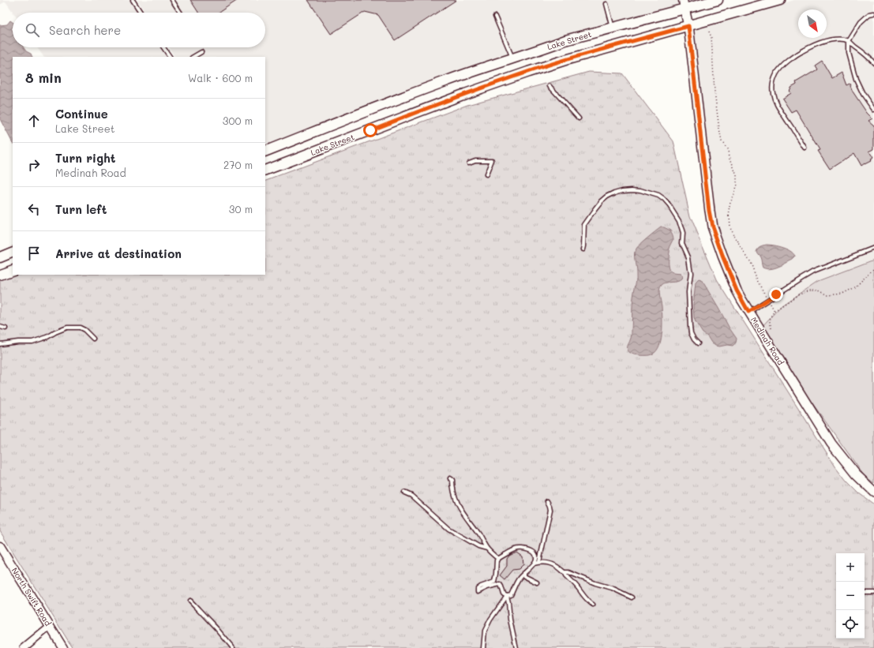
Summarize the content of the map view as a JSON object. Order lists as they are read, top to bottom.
{
  "streets": {
    "main road": ["Lake Street", "Medinah Road"],
    "street": ["North Swift Road"]
  },
  "crossings": [
    ["Lake Street", "Medinah Road"]
  ],
  "north": "bottom right",
  "page": {
    "search": "Search here",
    "heading": ["8 min", "Walk · 600 m"],
    "list": [
      ["Continue", "Lake Street", "300 m"],
      ["Turn right", "Medinah Road", "270 m"],
      ["Turn left", "30 m"],
      "Arrive at destination"
    ],
    "map_buttons": ["+", "−"]
  }
}
